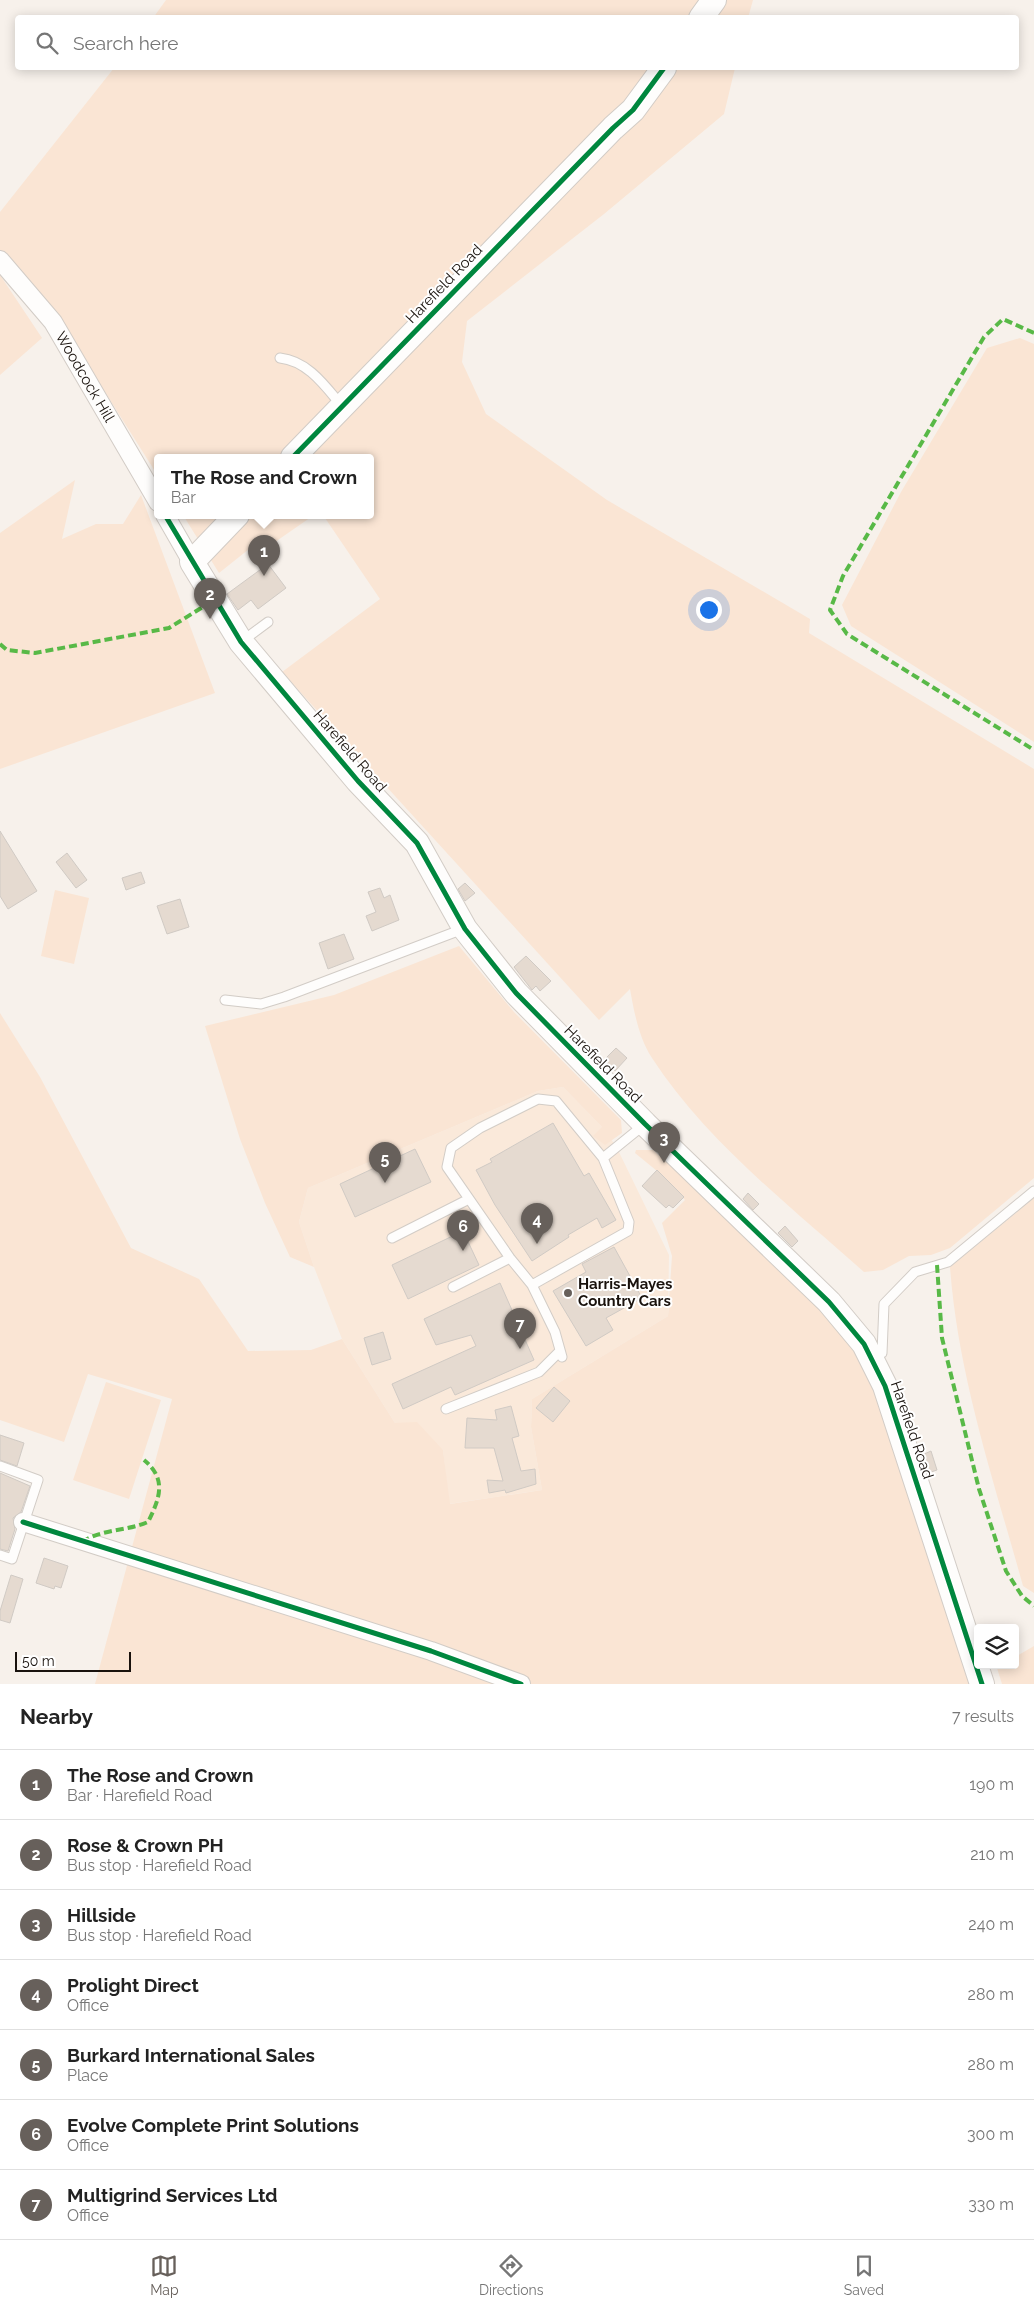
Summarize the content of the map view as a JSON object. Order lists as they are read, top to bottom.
{
  "streets": {
    "street": ["Harefield Road", "Woodcock Hill"]
  },
  "places": ["Harris-Mayes Country Cars"],
  "scale_bar": "50 m",
  "page": {
    "search": "Search here",
    "popup": ["The Rose and Crown", "Bar"],
    "pins": [
      "1",
      "2",
      "3",
      "5",
      "4",
      "6",
      "7"
    ],
    "scale": "50 m",
    "heading": ["Nearby", "7 results"],
    "list": [
      {
        "mark": "1",
        "name": "The Rose and Crown",
        "note": "Bar · Harefield Road",
        "value": "190 m"
      },
      {
        "mark": "2",
        "name": "Rose & Crown PH",
        "note": "Bus stop · Harefield Road",
        "value": "210 m"
      },
      {
        "mark": "3",
        "name": "Hillside",
        "note": "Bus stop · Harefield Road",
        "value": "240 m"
      },
      {
        "mark": "4",
        "name": "Prolight Direct",
        "note": "Office",
        "value": "280 m"
      },
      {
        "mark": "5",
        "name": "Burkard International Sales",
        "note": "Place",
        "value": "280 m"
      },
      {
        "mark": "6",
        "name": "Evolve Complete Print Solutions",
        "note": "Office",
        "value": "300 m"
      },
      {
        "mark": "7",
        "name": "Multigrind Services Ltd",
        "note": "Office",
        "value": "330 m"
      }
    ],
    "nav": ["Map", "Directions", "Saved"]
  }
}
